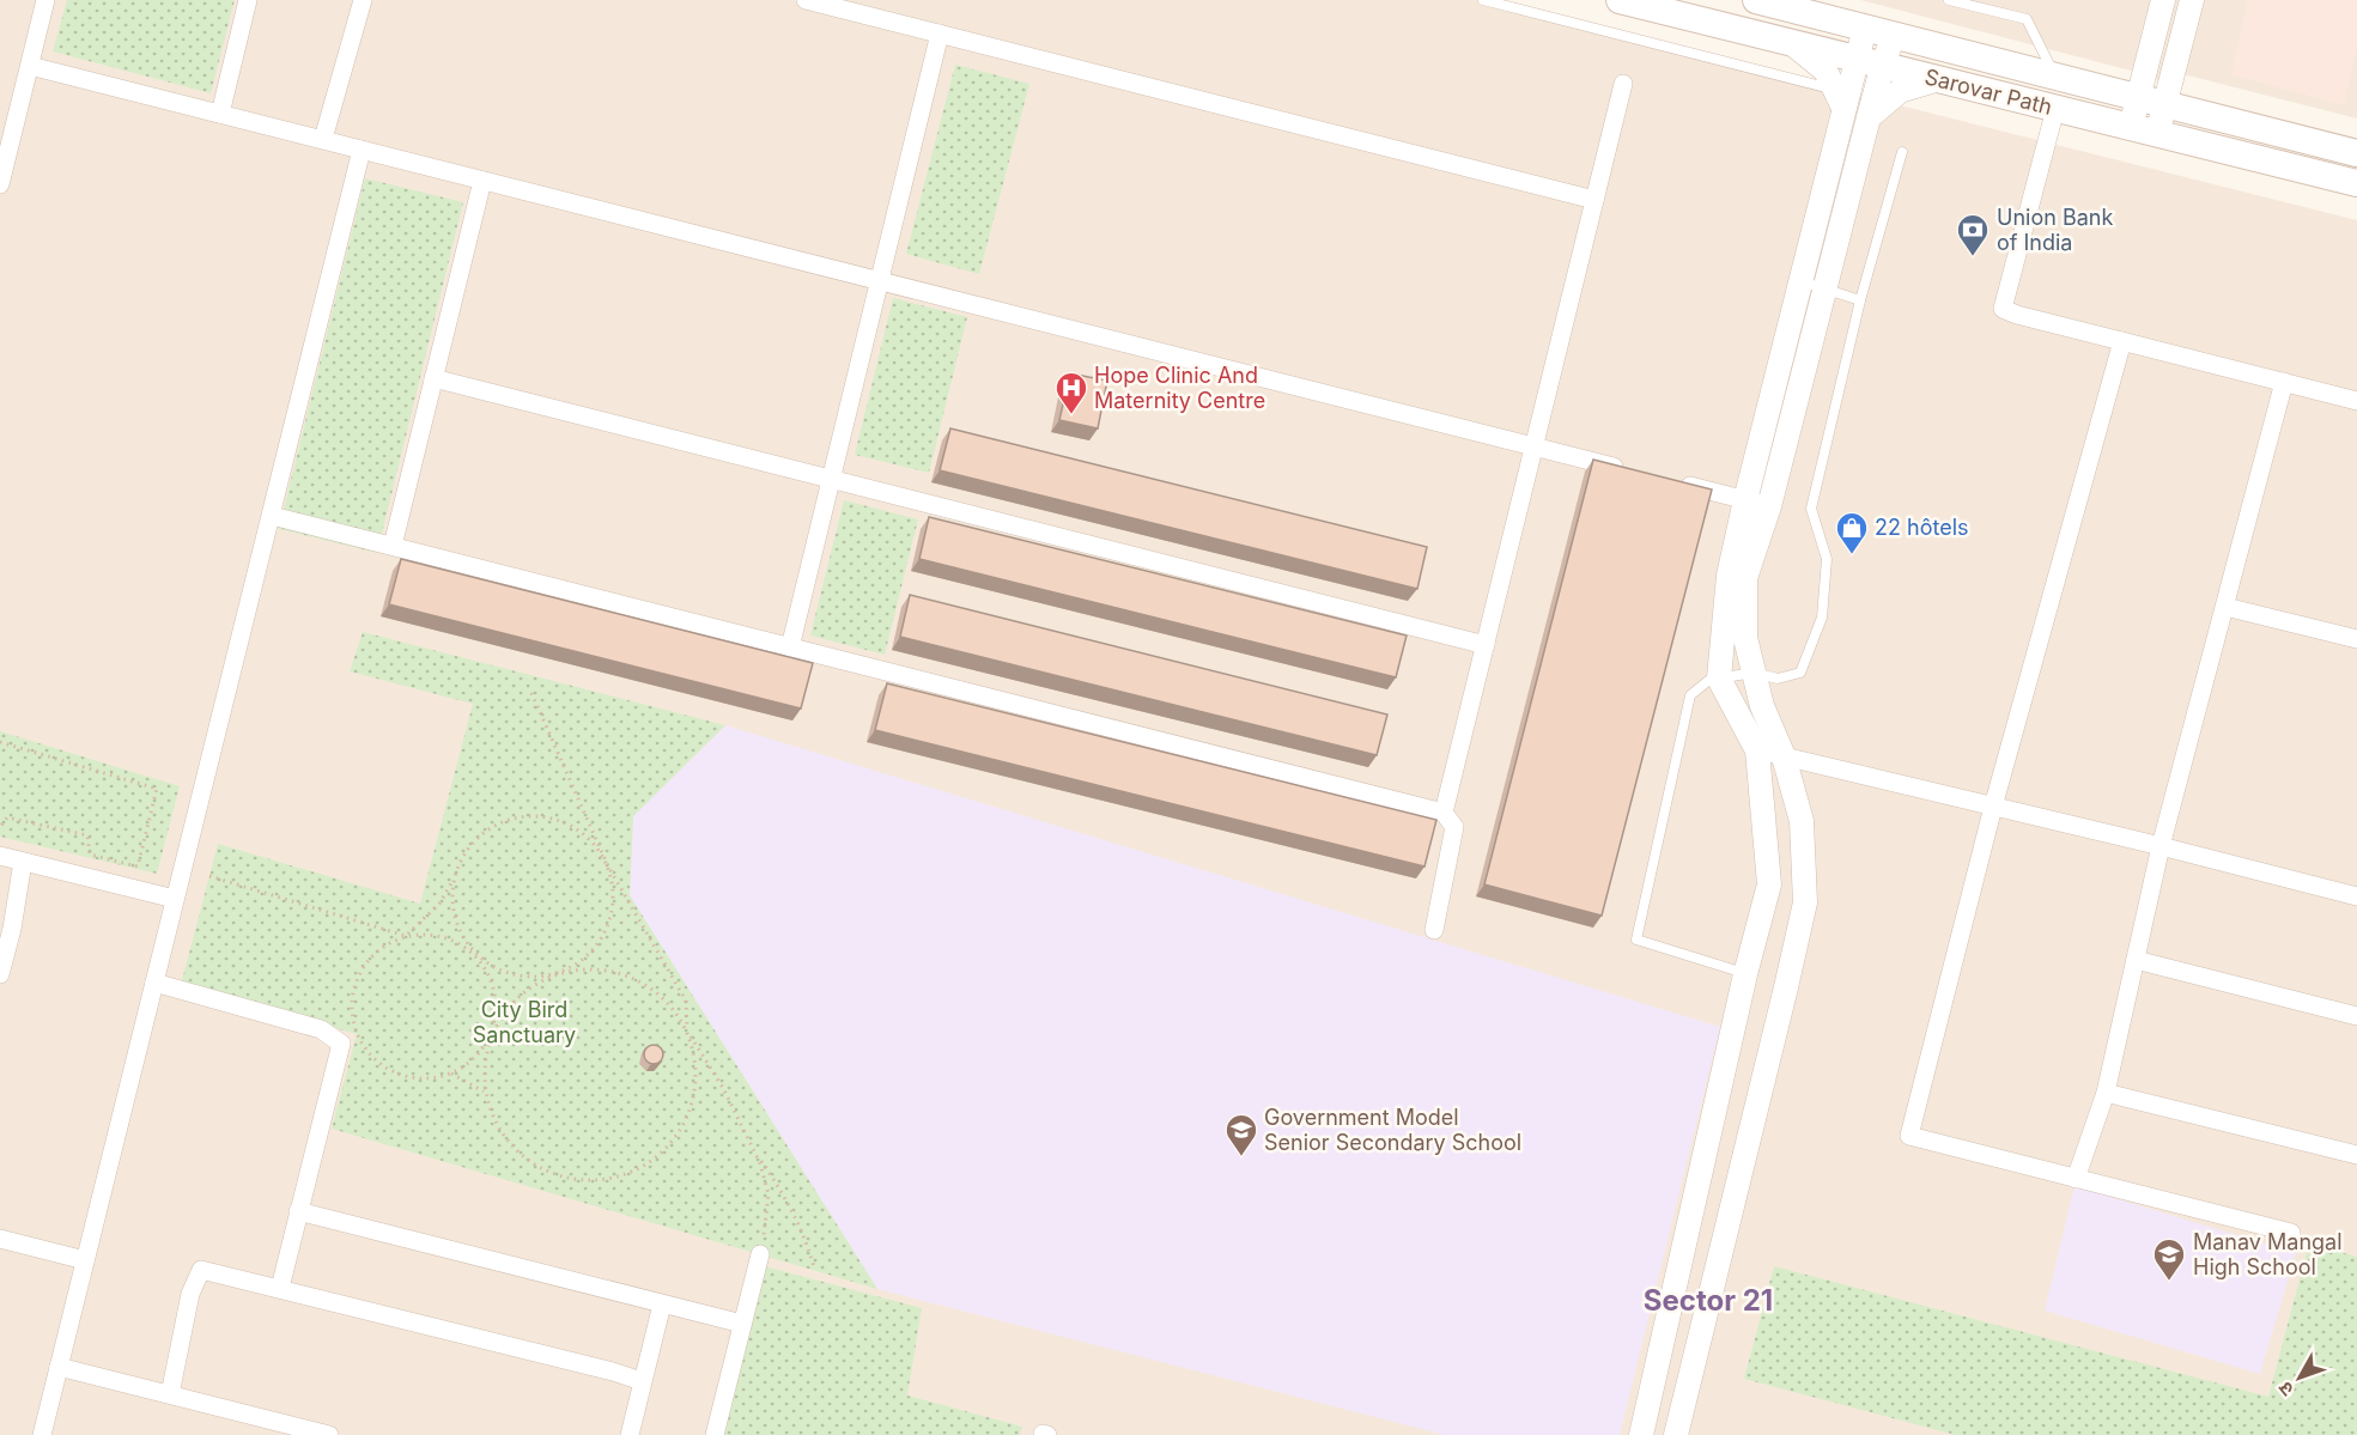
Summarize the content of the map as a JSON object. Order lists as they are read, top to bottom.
{
  "streets": {
    "main road": ["Sarovar Path"]
  },
  "districts": ["Sector 21"],
  "parks": ["City Bird Sanctuary"],
  "places": {
    "bank": ["Union Bank of India"],
    "hospital": ["Hope Clinic And Maternity Centre"],
    "shop": ["22 hôtels"],
    "school or university": ["Government Model Senior Secondary School", "Manav Mangal High School"]
  },
  "north": "bottom left"
}
